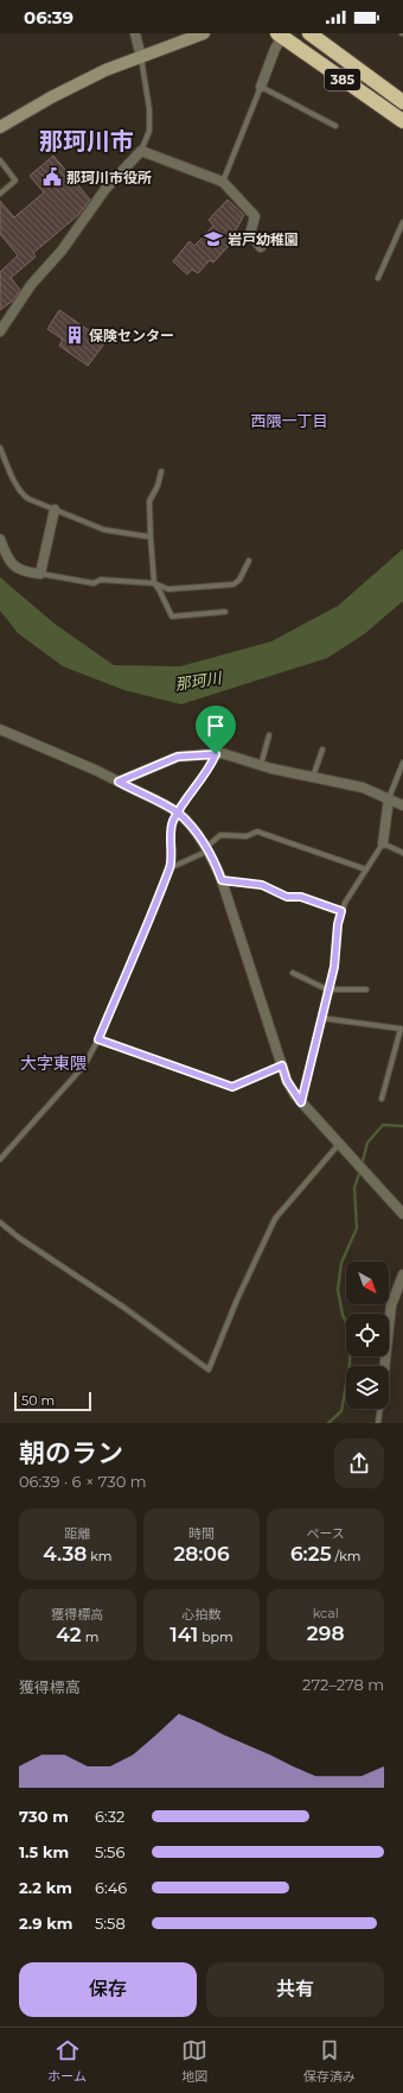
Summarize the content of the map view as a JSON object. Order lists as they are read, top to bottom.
{
  "streets": {
    "highway": ["385"]
  },
  "districts": ["那珂川市", "西隈一丁目", "大字東隈"],
  "water": ["那珂川"],
  "places": {
    "public building": ["那珂川市役所"],
    "school or university": ["岩戸幼稚園"],
    "building": ["保険センター"]
  },
  "scale_bar": "50 m",
  "north": "bottom right",
  "page": {
    "status": "06:39",
    "scale": "50 m",
    "heading": ["朝のラン", "06:39 · 6 × 730 m"],
    "stats": [
      ["距離", "4.38 km"],
      ["時間", "28:06"],
      ["ペース", "6:25 /km"],
      ["獲得標高", "42 m"],
      ["心拍数", "141 bpm"],
      ["kcal", "298"]
    ],
    "chart": ["獲得標高", "272–278 m"],
    "list": [
      {
        "name": "730 m",
        "note": "6:32"
      },
      {
        "name": "1.5 km",
        "note": "5:56"
      },
      {
        "name": "2.2 km",
        "note": "6:46"
      },
      {
        "name": "2.9 km",
        "note": "5:58"
      }
    ],
    "buttons": ["保存", "共有"],
    "tabs": ["ホーム", "地図", "保存済み"]
  }
}
